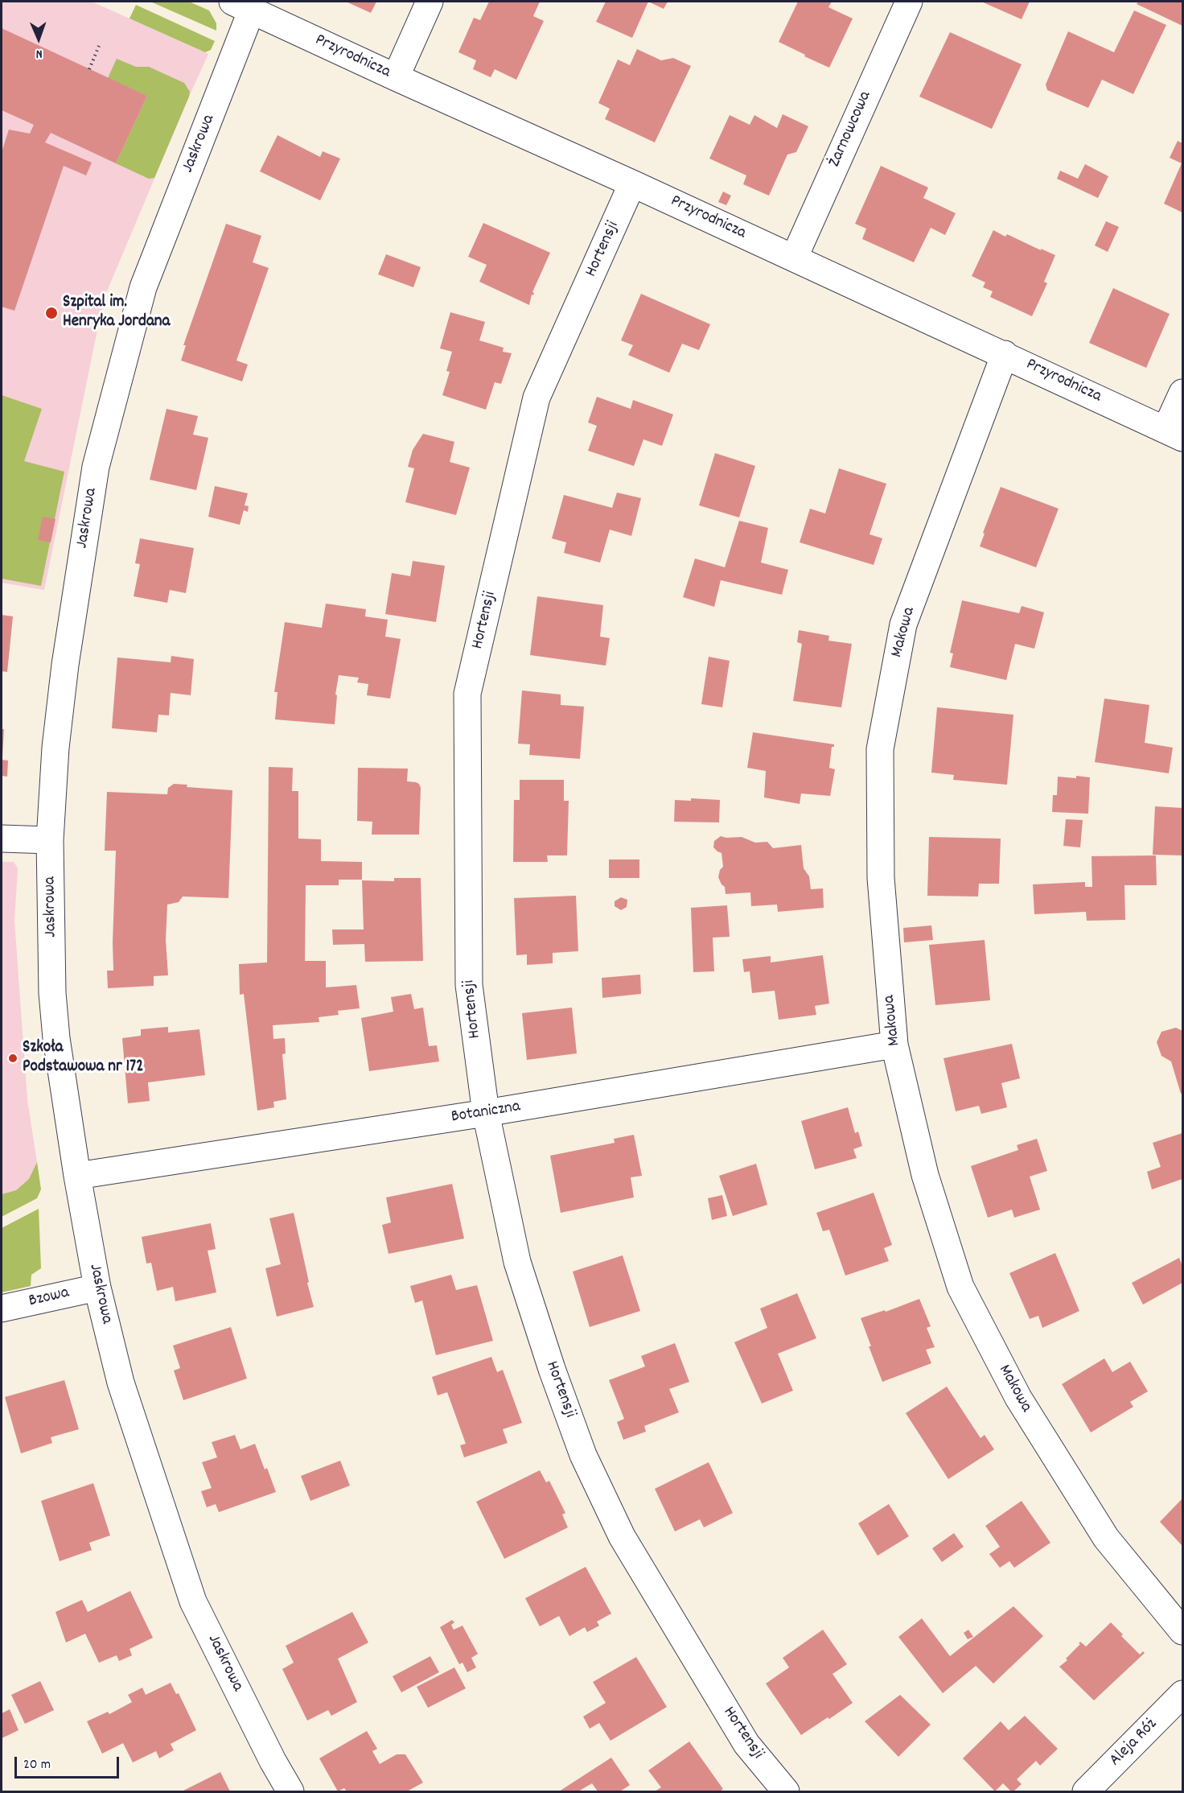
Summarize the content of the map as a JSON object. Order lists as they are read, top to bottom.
{
  "streets": {
    "street": [
      "Przyrodnicza",
      "Żarnowcowa",
      "Jaskrowa",
      "Hortensji",
      "Makowa",
      "Botaniczna",
      "Bzowa",
      "Aleja Róż"
    ]
  },
  "crossings": [
    ["Przyrodnicza", "Żarnowcowa"],
    ["Przyrodnicza", "Jaskrowa"],
    ["Przyrodnicza", "Hortensji"],
    ["Przyrodnicza", "Makowa"],
    ["Jaskrowa", "Botaniczna"],
    ["Jaskrowa", "Bzowa"],
    ["Hortensji", "Botaniczna"],
    ["Makowa", "Botaniczna"]
  ],
  "places": ["Szpital im. Henryka Jordana", "Szkoła Podstawowa nr 172"],
  "scale_bar": "20 m",
  "north": "bottom"
}
